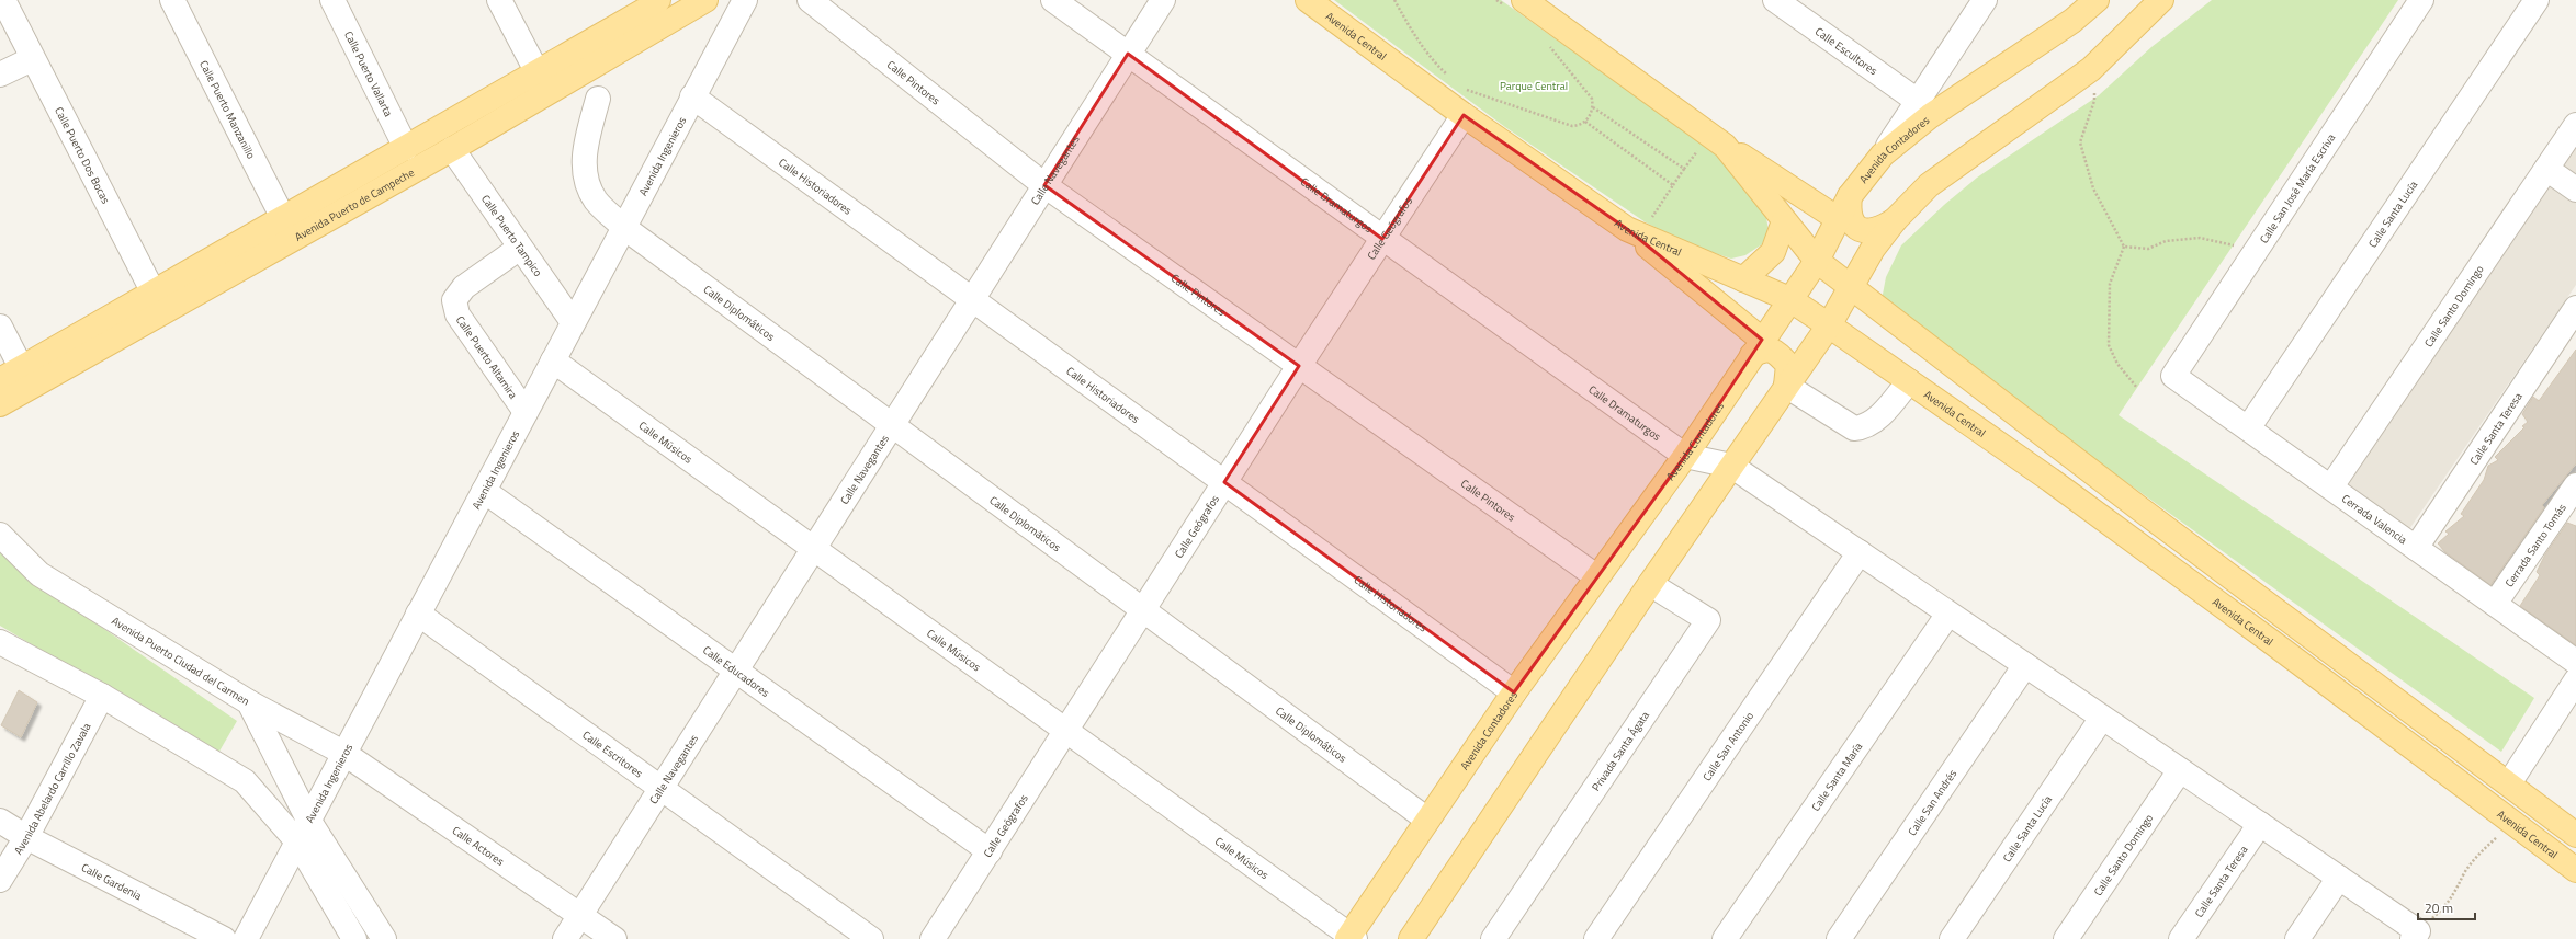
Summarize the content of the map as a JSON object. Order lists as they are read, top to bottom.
{
  "streets": {
    "main road": ["Avenida Central", "Avenida Contadores", "Avenida Puerto de Campeche"],
    "street": [
      "Calle Escultores",
      "Calle Puerto Vallarta",
      "Calle Pintores",
      "Calle Puerto Manzanillo",
      "Calle Puerto Dos Bocas",
      "Avenida Ingenieros",
      "Calle Navegantes",
      "Calle Historiadores",
      "Calle San José María Escriva",
      "Calle Dramaturgos",
      "Calle Santa Lucía",
      "Calle Geógrafos",
      "Calle Puerto Tampico",
      "Calle Santo Domingo",
      "Calle Diplomáticos",
      "Calle Puerto Altamira",
      "Calle Santa Teresa",
      "Calle Músicos",
      "Cerrada Valencia",
      "Cerrada Santo Tomás",
      "Avenida Puerto Ciudad del Carmen",
      "Calle Educadores",
      "Calle San Antonio",
      "Privada Santa Ágata",
      "Calle Escritores",
      "Calle Santa María",
      "Avenida Abelardo Carrillo Zavala",
      "Calle San Andrés",
      "Calle Actores",
      "Calle Gardenia"
    ]
  },
  "crossings": [
    ["Avenida Central", "Avenida Contadores"],
    ["Avenida Central", "Calle Geógrafos"],
    ["Calle Puerto Vallarta", "Avenida Puerto de Campeche"],
    ["Calle Pintores", "Avenida Contadores"],
    ["Calle Pintores", "Calle Navegantes"],
    ["Calle Pintores", "Calle Geógrafos"],
    ["Calle Puerto Manzanillo", "Avenida Puerto de Campeche"],
    ["Avenida Contadores", "Calle Historiadores"],
    ["Avenida Contadores", "Calle Dramaturgos"],
    ["Avenida Contadores", "Calle Diplomáticos"],
    ["Avenida Contadores", "Calle Músicos"],
    ["Calle Puerto Dos Bocas", "Avenida Puerto de Campeche"],
    ["Avenida Ingenieros", "Calle Historiadores"],
    ["Avenida Ingenieros", "Calle Puerto Tampico"],
    ["Avenida Ingenieros", "Calle Diplomáticos"],
    ["Avenida Ingenieros", "Calle Puerto Altamira"],
    ["Avenida Ingenieros", "Calle Músicos"],
    ["Avenida Ingenieros", "Avenida Puerto Ciudad del Carmen"],
    ["Avenida Ingenieros", "Calle Educadores"],
    ["Avenida Ingenieros", "Calle Escritores"],
    ["Avenida Ingenieros", "Calle Actores"],
    ["Calle Navegantes", "Calle Historiadores"],
    ["Calle Navegantes", "Calle Dramaturgos"],
    ["Calle Navegantes", "Calle Diplomáticos"],
    ["Calle Navegantes", "Calle Músicos"],
    ["Calle Navegantes", "Calle Educadores"],
    ["Calle Navegantes", "Calle Escritores"],
    ["Calle Navegantes", "Calle Actores"],
    ["Calle Historiadores", "Calle Geógrafos"],
    ["Calle San José María Escriva", "Cerrada Valencia"],
    ["Avenida Puerto de Campeche", "Calle Puerto Tampico"],
    ["Calle Dramaturgos", "Calle Geógrafos"],
    ["Calle Santa Lucía", "Cerrada Valencia"],
    ["Calle Geógrafos", "Calle Diplomáticos"],
    ["Calle Geógrafos", "Calle Músicos"],
    ["Calle Geógrafos", "Calle Educadores"],
    ["Calle Puerto Tampico", "Calle Puerto Altamira"],
    ["Calle Santo Domingo", "Cerrada Valencia"],
    ["Calle Santa Teresa", "Cerrada Valencia"],
    ["Cerrada Valencia", "Cerrada Santo Tomás"],
    ["Avenida Puerto Ciudad del Carmen", "Calle Actores"],
    ["Avenida Abelardo Carrillo Zavala", "Calle Gardenia"]
  ],
  "parks": ["Parque Central"],
  "scale_bar": "20 m"
}
